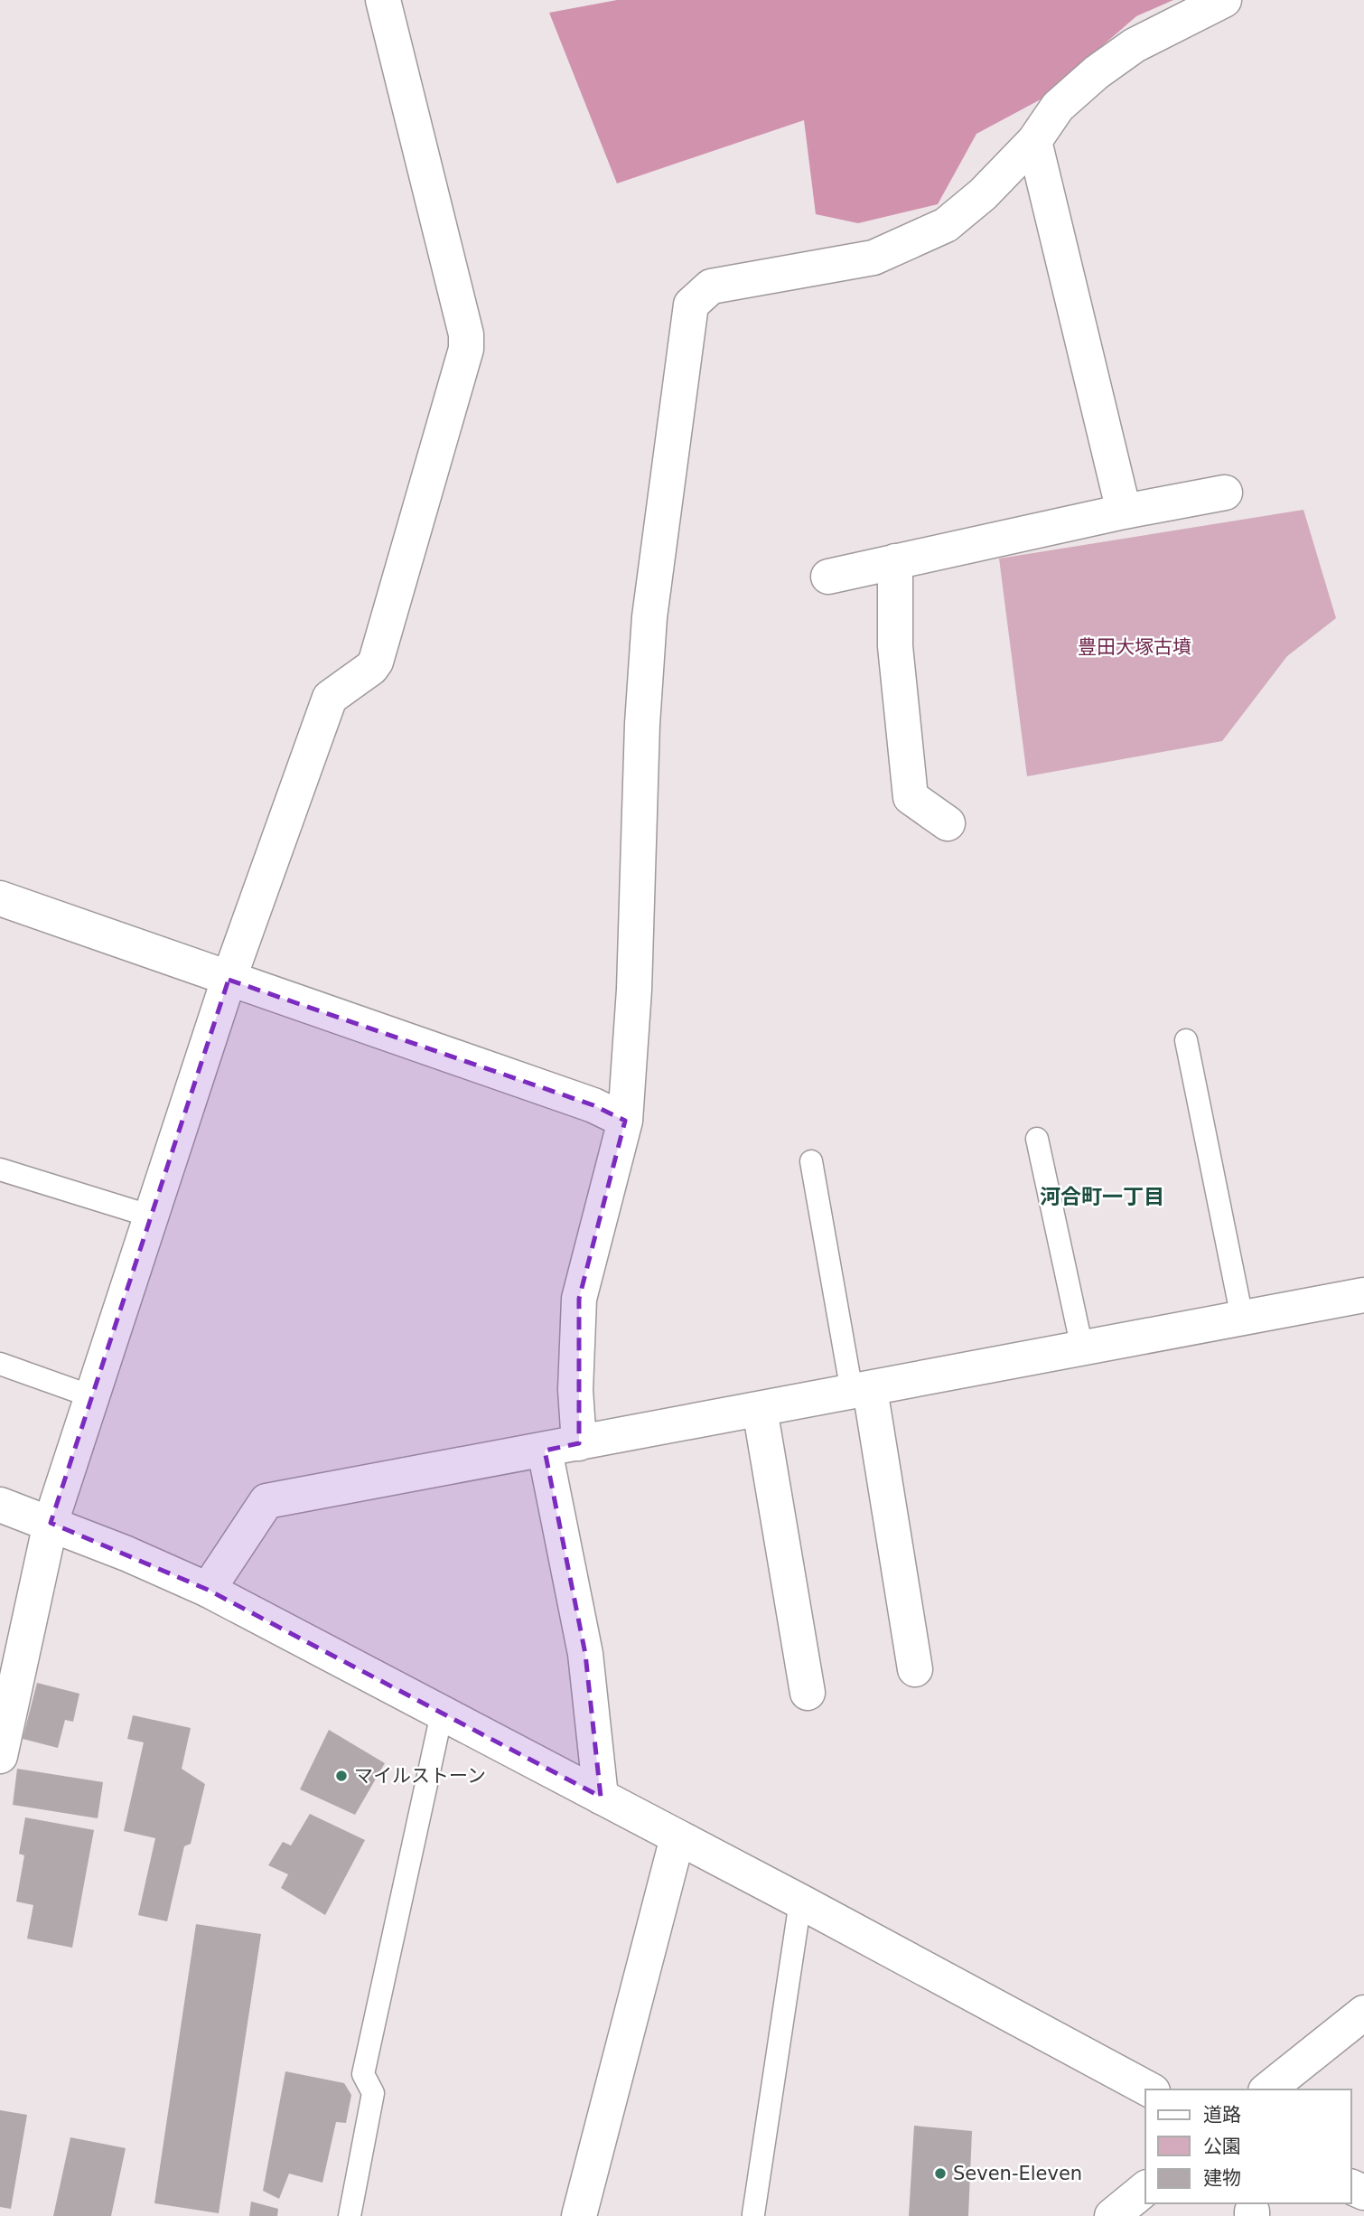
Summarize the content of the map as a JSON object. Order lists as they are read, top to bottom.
{
  "districts": ["河合町一丁目"],
  "parks": ["豊田大塚古墳"],
  "places": ["マイルストーン", "Seven-Eleven"],
  "legend": ["道路", "公園", "建物"]
}
